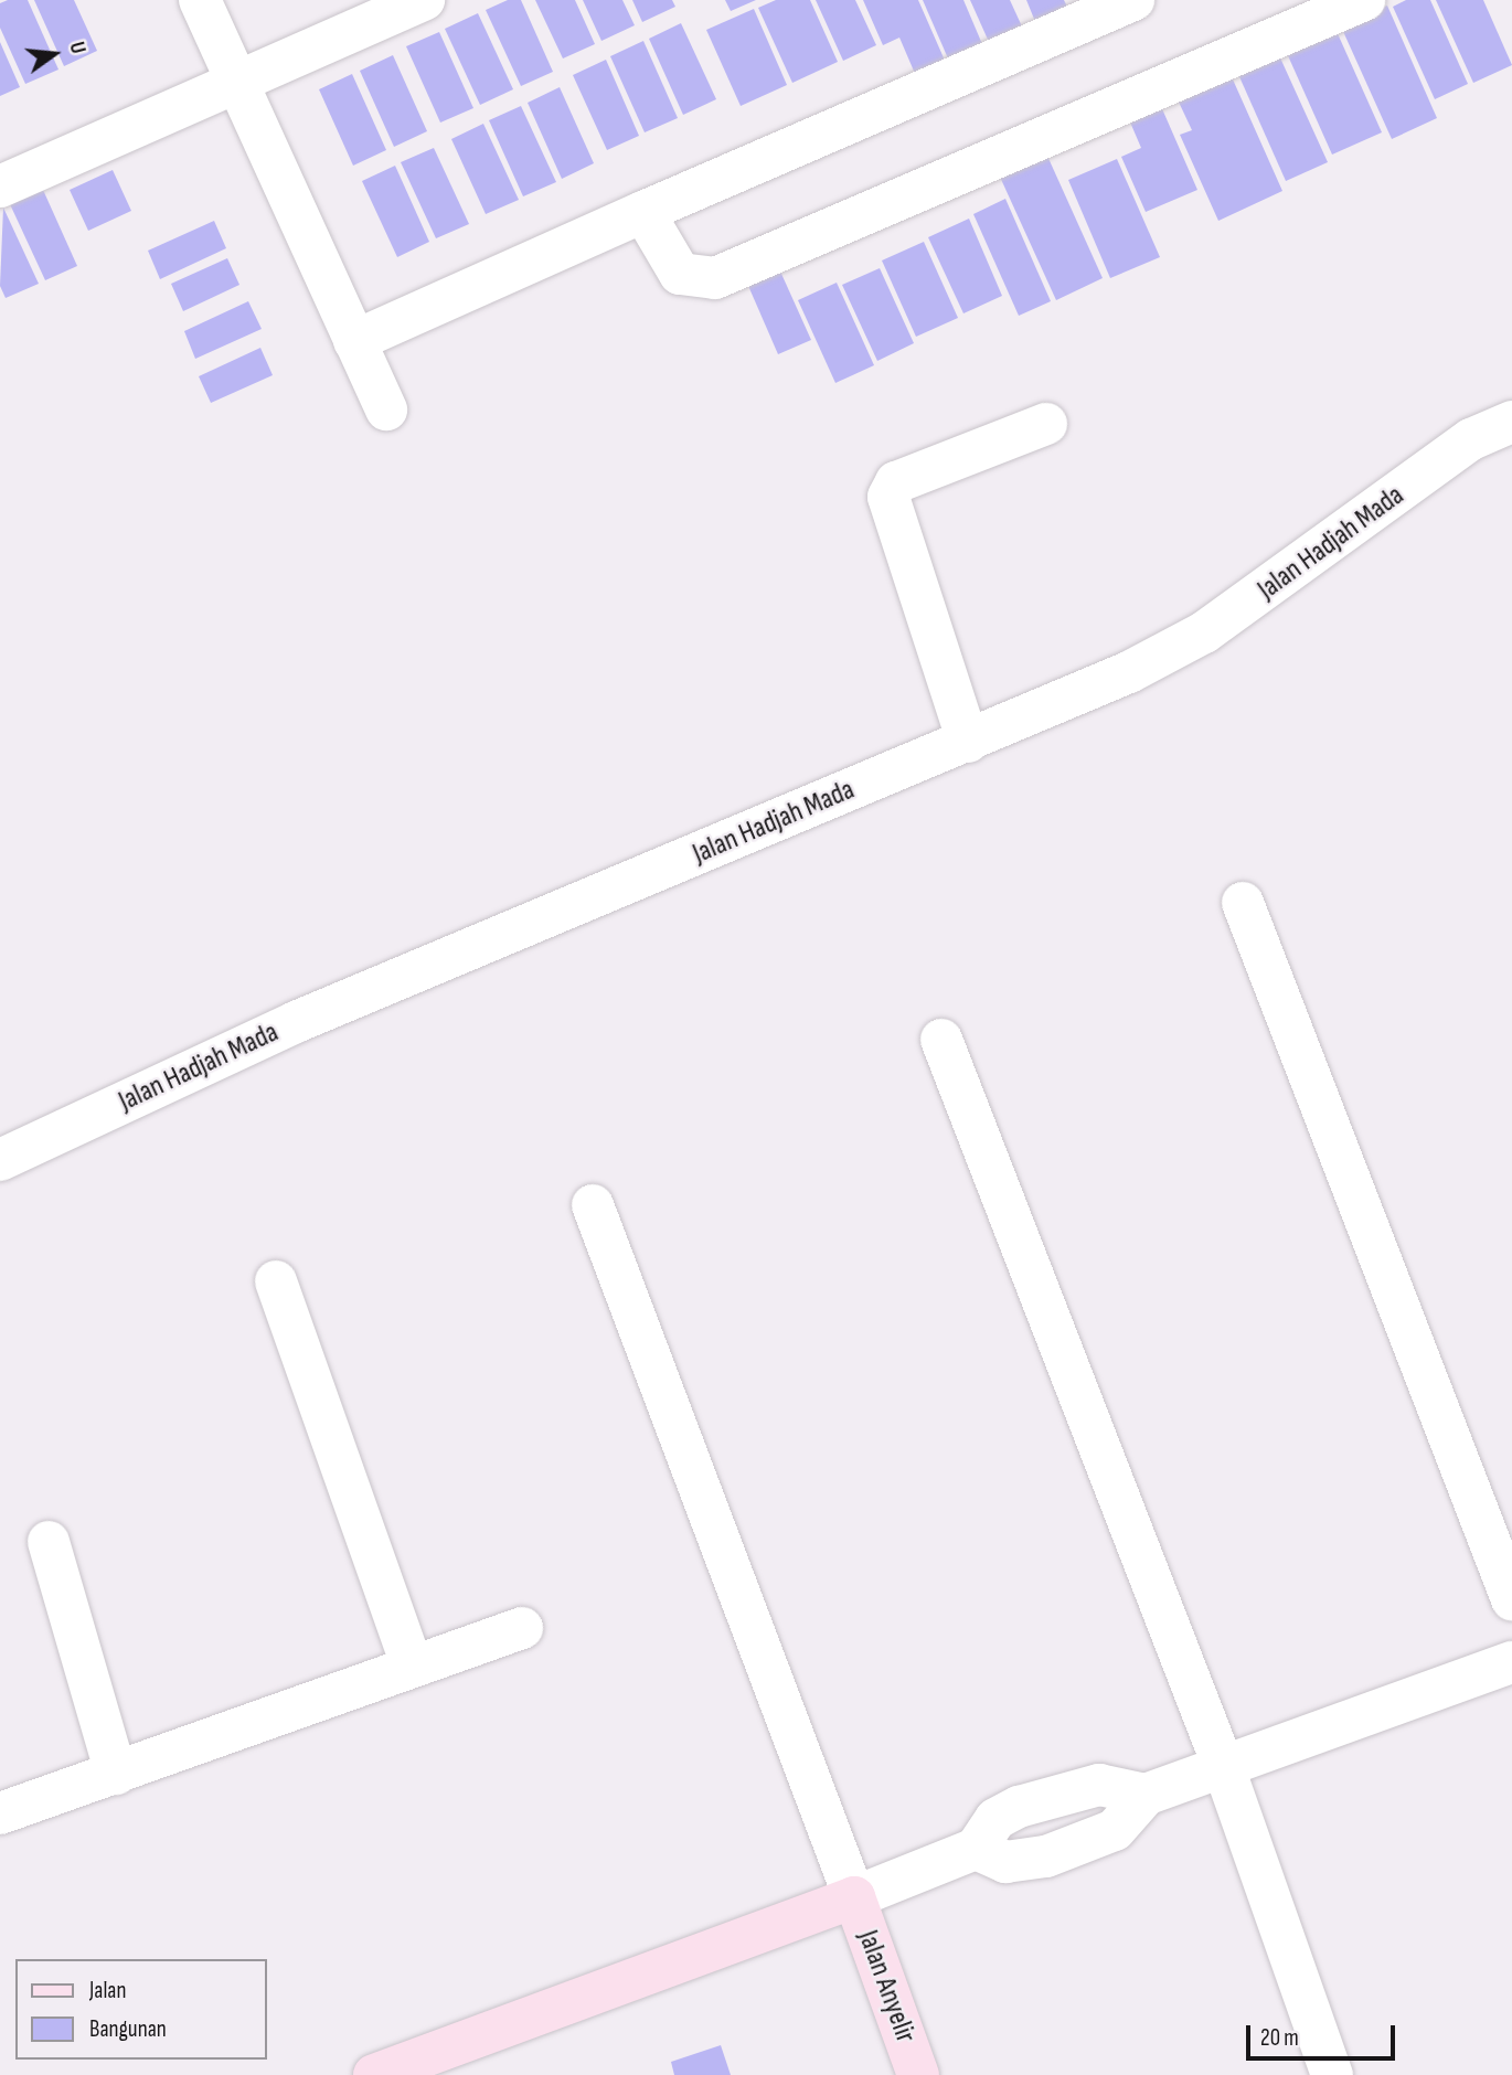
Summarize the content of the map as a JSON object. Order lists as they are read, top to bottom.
{
  "streets": {
    "street": ["Jalan Hadjah Mada", "Jalan Anyelir"]
  },
  "legend": ["Jalan", "Bangunan"],
  "scale_bar": "20 m",
  "north": "right"
}
